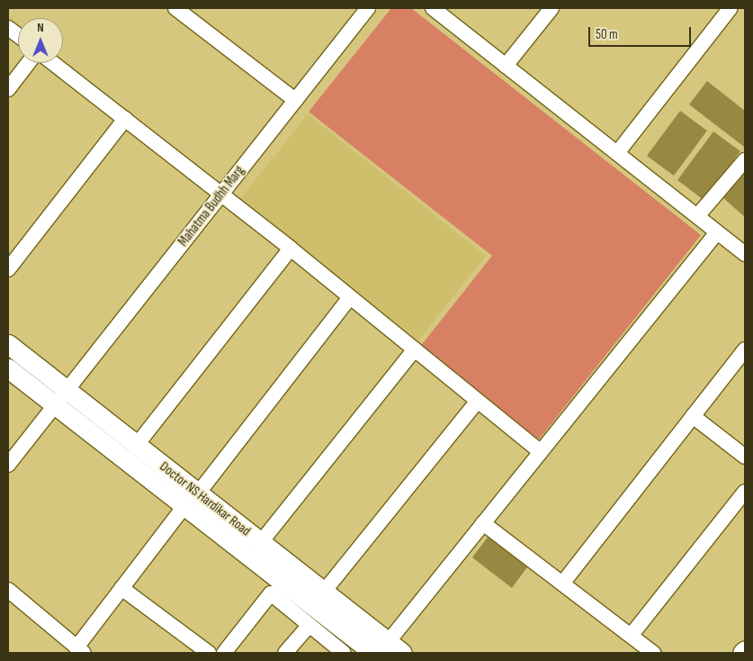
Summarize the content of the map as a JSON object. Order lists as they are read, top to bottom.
{
  "streets": {
    "street": ["Mahatma Budhh Marg", "Doctor NS Hardikar Road"]
  },
  "crossings": [
    ["Mahatma Budhh Marg", "Doctor NS Hardikar Road"]
  ],
  "scale_bar": "50 m",
  "north": "top"
}
